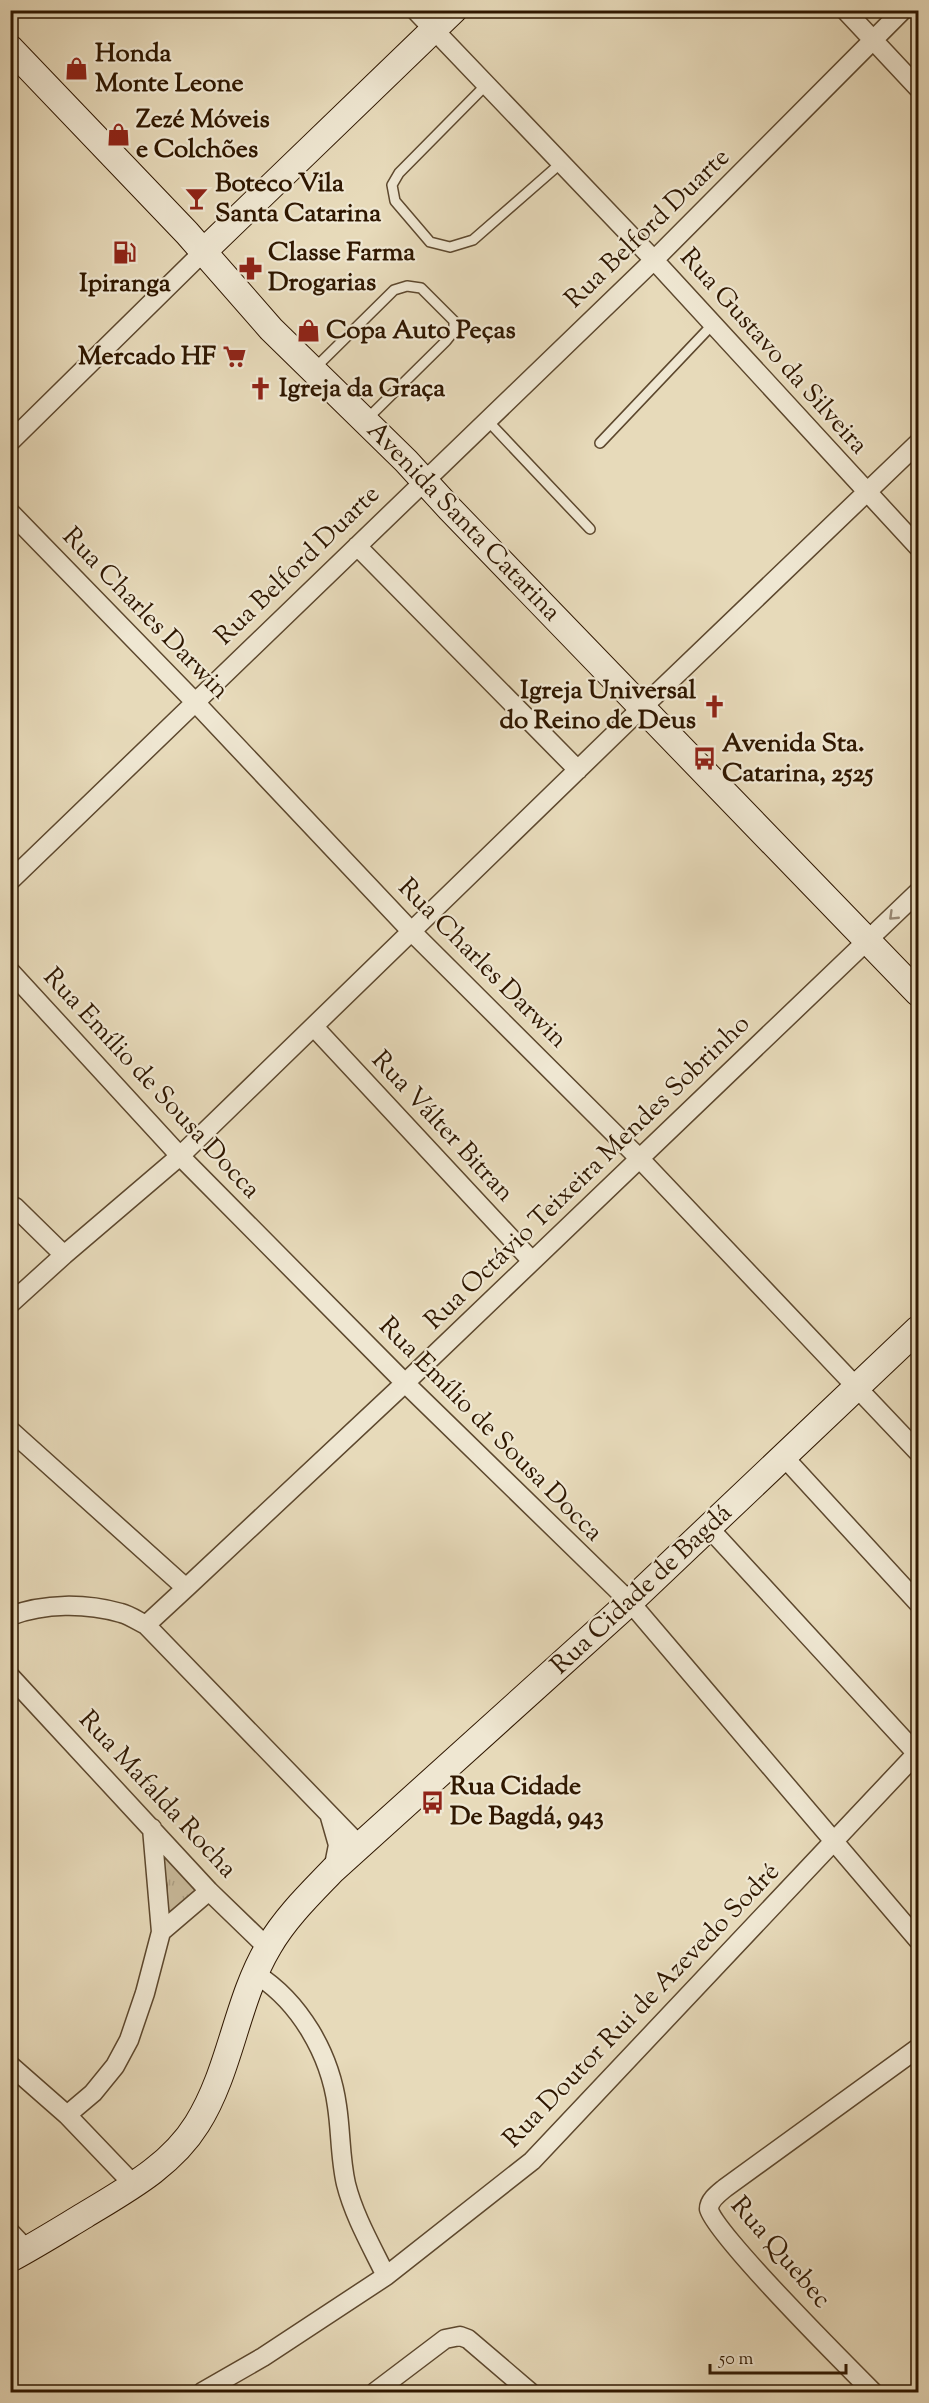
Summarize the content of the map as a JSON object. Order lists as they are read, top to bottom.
{
  "streets": {
    "street": [
      "Rua Belford Duarte",
      "Rua Gustavo da Silveira",
      "Avenida Santa Catarina",
      "Rua Charles Darwin",
      "Rua Emílio de Sousa Docca",
      "Rua Válter Bitran",
      "Rua Octávio Teixeira Mendes Sobrinho",
      "Rua Cidade de Bagdá",
      "Rua Mafalda Rocha",
      "Rua Doutor Rui de Azevedo Sodré",
      "Rua Quebec"
    ]
  },
  "crossings": [
    ["Rua Belford Duarte", "Rua Gustavo da Silveira"],
    ["Rua Belford Duarte", "Avenida Santa Catarina"],
    ["Rua Belford Duarte", "Rua Charles Darwin"],
    ["Avenida Santa Catarina", "Rua Octávio Teixeira Mendes Sobrinho"],
    ["Rua Charles Darwin", "Rua Octávio Teixeira Mendes Sobrinho"],
    ["Rua Charles Darwin", "Rua Cidade de Bagdá"],
    ["Rua Emílio de Sousa Docca", "Rua Octávio Teixeira Mendes Sobrinho"],
    ["Rua Emílio de Sousa Docca", "Rua Cidade de Bagdá"],
    ["Rua Emílio de Sousa Docca", "Rua Doutor Rui de Azevedo Sodré"],
    ["Rua Válter Bitran", "Rua Octávio Teixeira Mendes Sobrinho"],
    ["Rua Cidade de Bagdá", "Rua Mafalda Rocha"]
  ],
  "places": {
    "shop": ["Honda Monte Leone", "Zezé Móveis e Colchões", "Copa Auto Peças"],
    "bar": ["Boteco Vila Santa Catarina"],
    "fuel station": ["Ipiranga"],
    "pharmacy": ["Classe Farma Drogarias"],
    "supermarket": ["Mercado HF"],
    "church": ["Igreja da Graça", "Igreja Universal do Reino de Deus"],
    "bus stop": ["Avenida Sta. Catarina, 2525", "Rua Cidade De Bagdá, 943"]
  },
  "scale_bar": "50 m"
}
